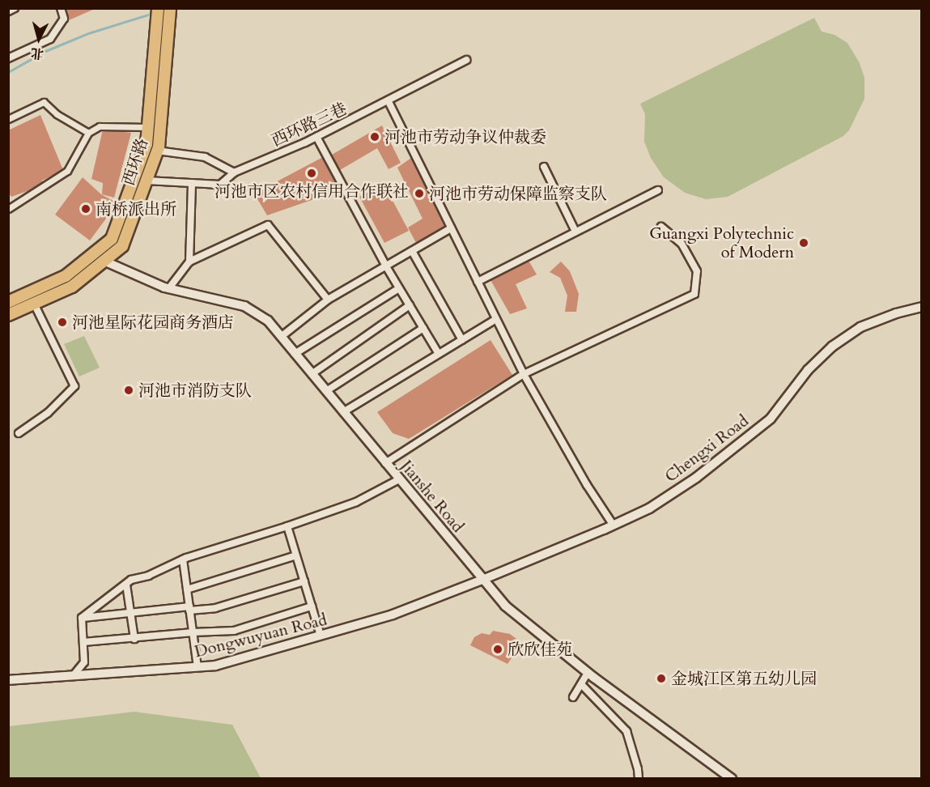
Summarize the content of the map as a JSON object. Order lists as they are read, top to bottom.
{
  "streets": {
    "highway": ["西环路"],
    "street": [
      "西环路三巷",
      "Chengxi Road",
      "Jianshe Road",
      "Dongwuyuan Road"
    ]
  },
  "crossings": [
    ["西环路三巷", "西环路"],
    ["西环路", "Jianshe Road"],
    ["Chengxi Road", "Jianshe Road"],
    ["Chengxi Road", "Dongwuyuan Road"],
    ["Jianshe Road", "Dongwuyuan Road"]
  ],
  "places": [
    "河池市劳动争议仲裁委",
    "河池市区农村信用合作联社",
    "河池市劳动保障监察支队",
    "南桥派出所",
    "Guangxi Polytechnic of Modern",
    "河池星际花园商务酒店",
    "河池市消防支队",
    "欣欣佳苑",
    "金城江区第五幼儿园"
  ],
  "north": "bottom"
}
